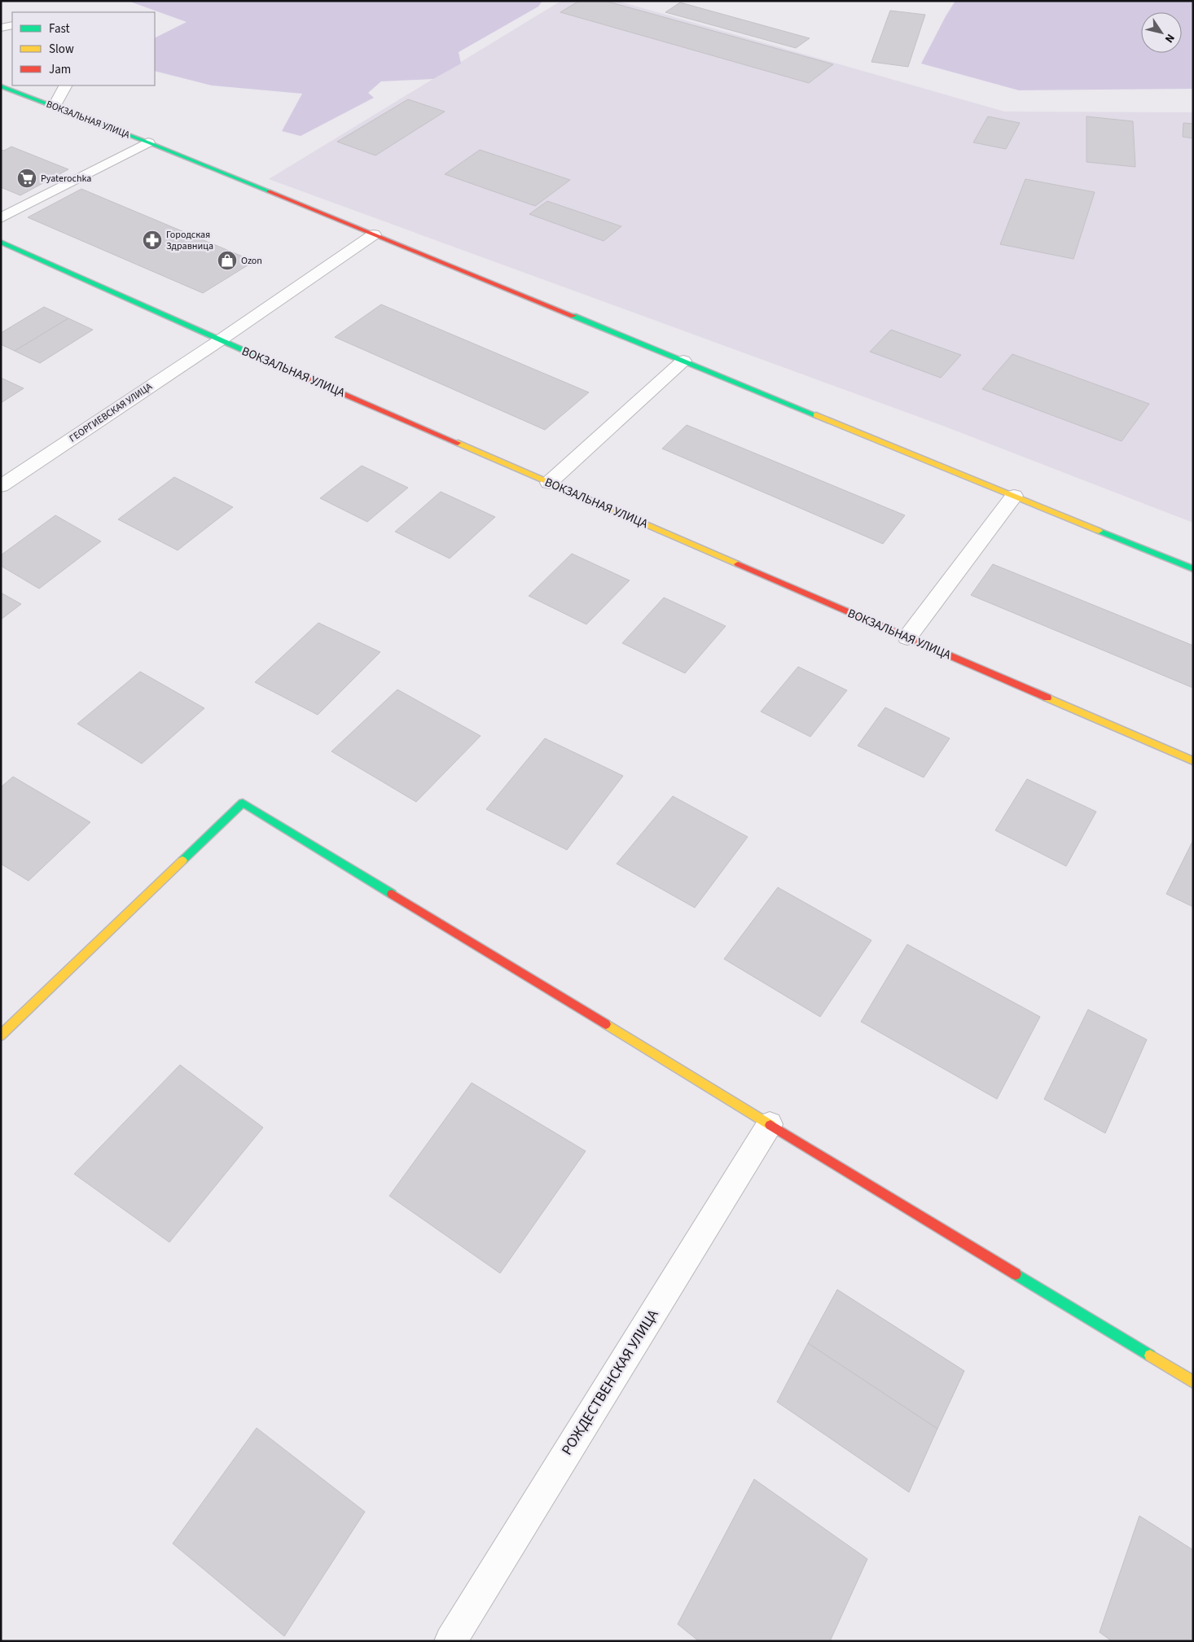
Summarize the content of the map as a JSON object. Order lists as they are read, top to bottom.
{
  "streets": {
    "street": ["ВОКЗАЛЬНАЯ УЛИЦА", "ГЕОРГИЕВСКАЯ УЛИЦА", "РОЖДЕСТВЕНСКАЯ УЛИЦА"]
  },
  "crossings": [
    ["ВОКЗАЛЬНАЯ УЛИЦА", "ГЕОРГИЕВСКАЯ УЛИЦА"]
  ],
  "places": {
    "supermarket": ["Pyaterochka"],
    "pharmacy": ["Городская Здравница"],
    "shop": ["Ozon"]
  },
  "legend": ["Fast", "Slow", "Jam"],
  "north": "bottom right"
}
